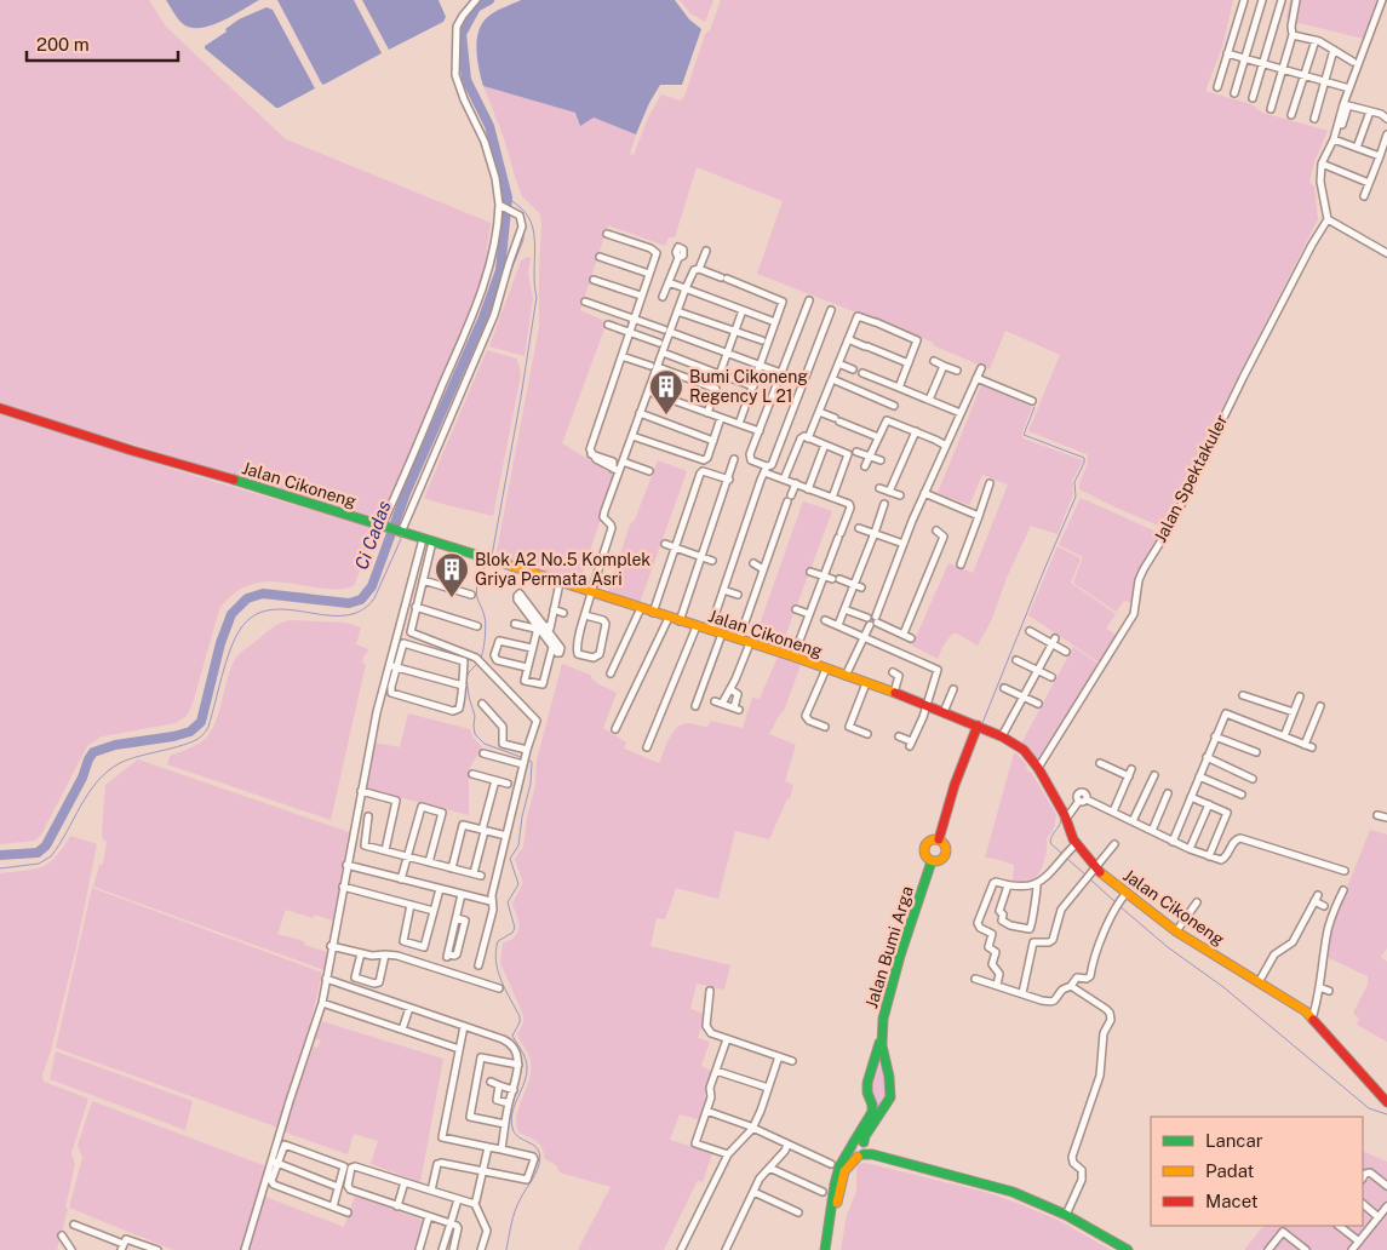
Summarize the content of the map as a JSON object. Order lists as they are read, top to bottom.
{
  "streets": {
    "street": ["Jalan Spektakuler", "Jalan Cikoneng", "Jalan Bumi Arga"]
  },
  "crossings": [
    ["Jalan Spektakuler", "Jalan Cikoneng"]
  ],
  "water": ["Ci Cadas"],
  "places": {
    "building": ["Bumi Cikoneng Regency L 21", "Blok A2 No.5 Komplek Griya Permata Asri"]
  },
  "legend": ["Lancar", "Padat", "Macet"],
  "scale_bar": "200 m"
}
